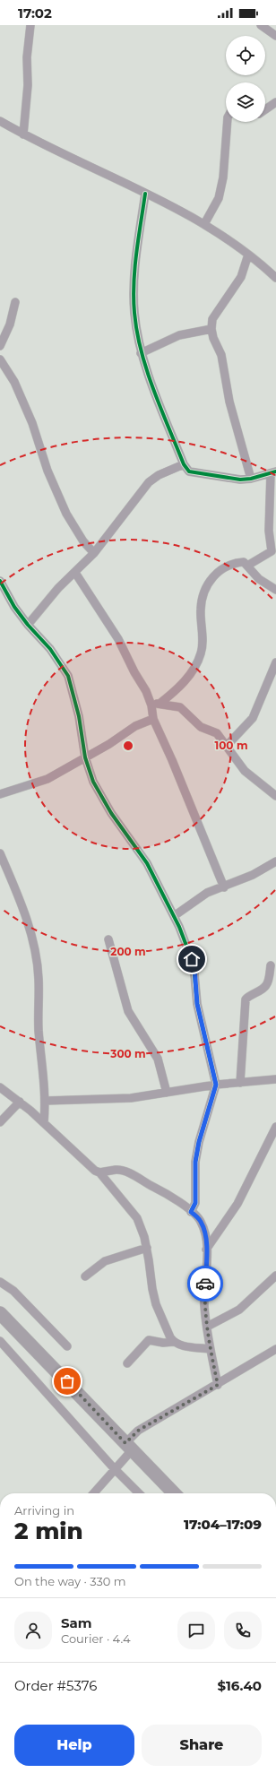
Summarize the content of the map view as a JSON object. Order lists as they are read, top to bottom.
{
  "page": {
    "status": "17:02",
    "heading": ["2 min", "Arriving in", "17:04–17:09"],
    "panel": [
      "Sam",
      "Courier · 4.4",
      "Order #5376",
      "$16.40"
    ],
    "bar": "On the way · 330 m",
    "buttons": ["Help", "Share"]
  },
  "rings": ["100 m", "200 m", "300 m"]
}
